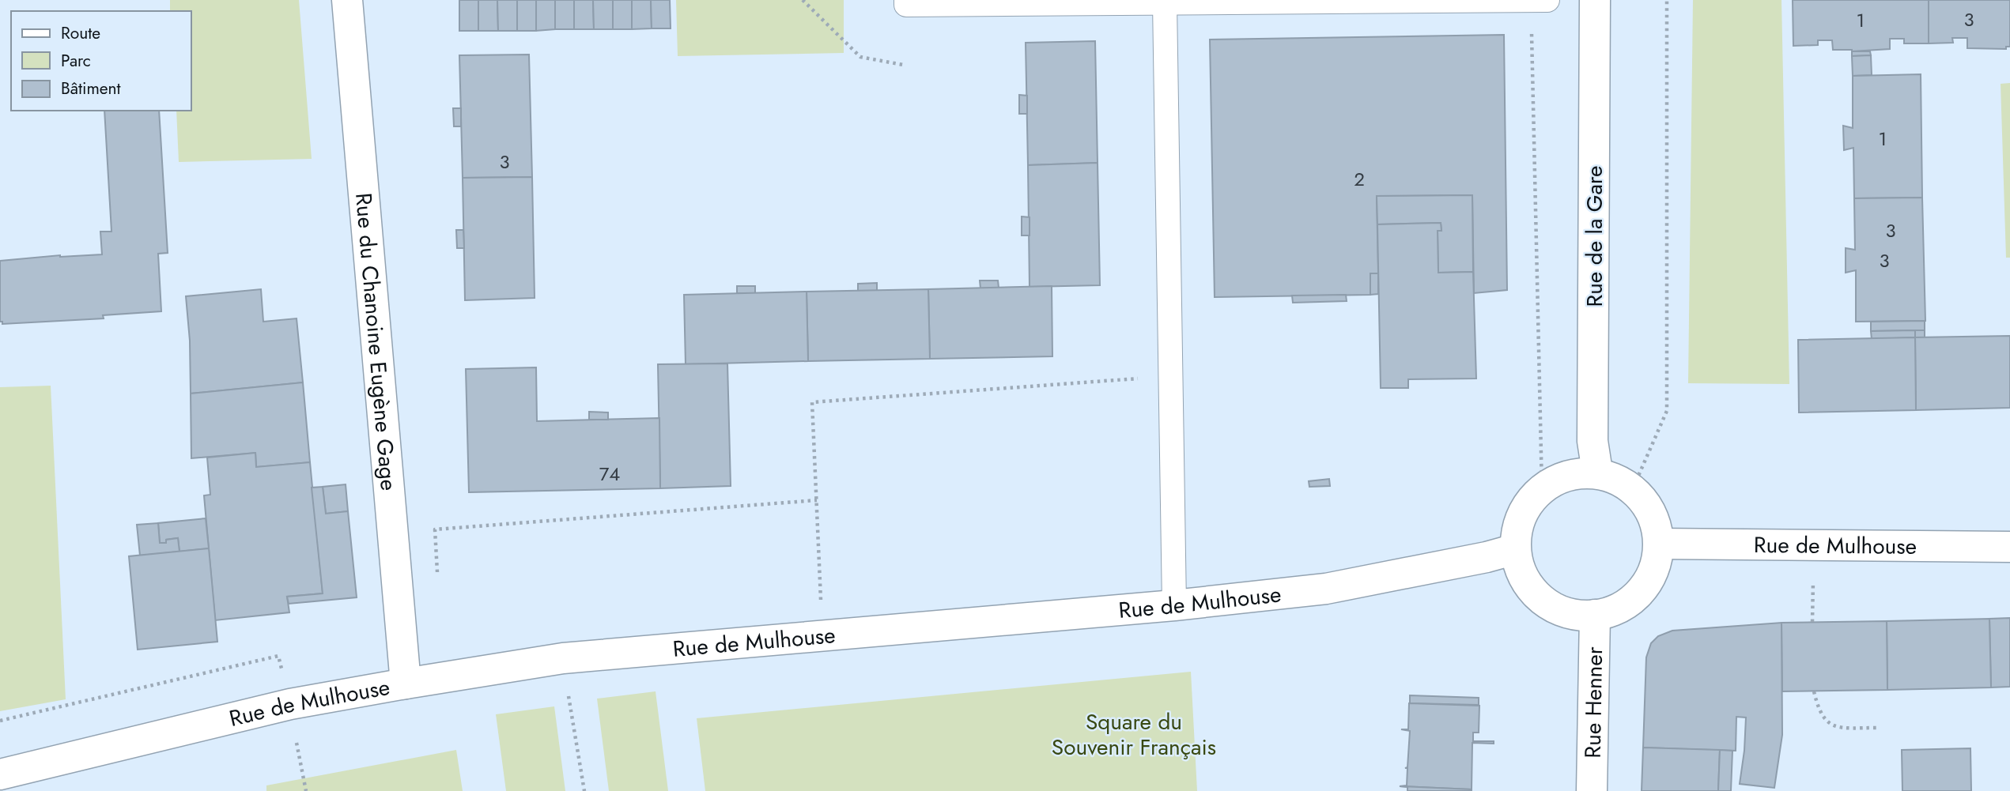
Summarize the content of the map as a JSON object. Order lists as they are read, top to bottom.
{
  "streets": {
    "main road": [
      "Rue de la Gare",
      "Rue du Chanoine Eugène Gage",
      "Rue de Mulhouse",
      "Rue Henner"
    ]
  },
  "crossings": [
    ["Rue de la Gare", "Rue de Mulhouse"],
    ["Rue de la Gare", "Rue Henner"],
    ["Rue du Chanoine Eugène Gage", "Rue de Mulhouse"],
    ["Rue de Mulhouse", "Rue Henner"]
  ],
  "parks": ["Square du Souvenir Français"],
  "house_numbers": [
    "3",
    "1",
    "1",
    "3",
    "2",
    "3",
    "3",
    "74"
  ],
  "legend": ["Route", "Parc", "Bâtiment"]
}
